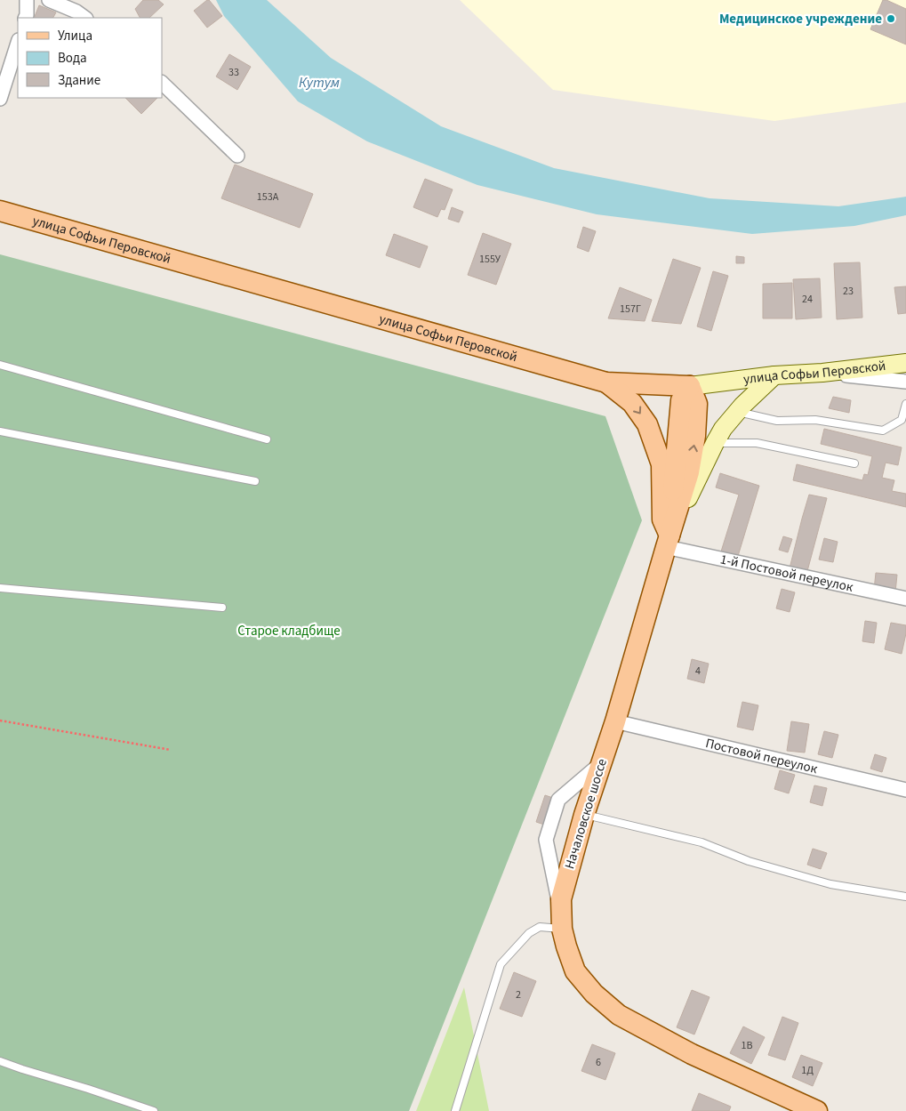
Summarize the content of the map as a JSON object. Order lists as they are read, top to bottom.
{
  "streets": {
    "main road": ["улица Софьи Перовской", "Началовское шоссе"],
    "street": ["1-й Постовой переулок", "Постовой переулок"]
  },
  "crossings": [
    ["улица Софьи Перовской", "Началовское шоссе"],
    ["1-й Постовой переулок", "Началовское шоссе"],
    ["Постовой переулок", "Началовское шоссе"]
  ],
  "water": ["Кутум"],
  "parks": ["Старое кладбище"],
  "places": ["Медицинское учреждение"],
  "house_numbers": [
    "33",
    "153А",
    "155У",
    "23",
    "24",
    "157Г",
    "4",
    "2",
    "1В",
    "6",
    "1Д"
  ],
  "legend": ["Улица", "Вода", "Здание"]
}
